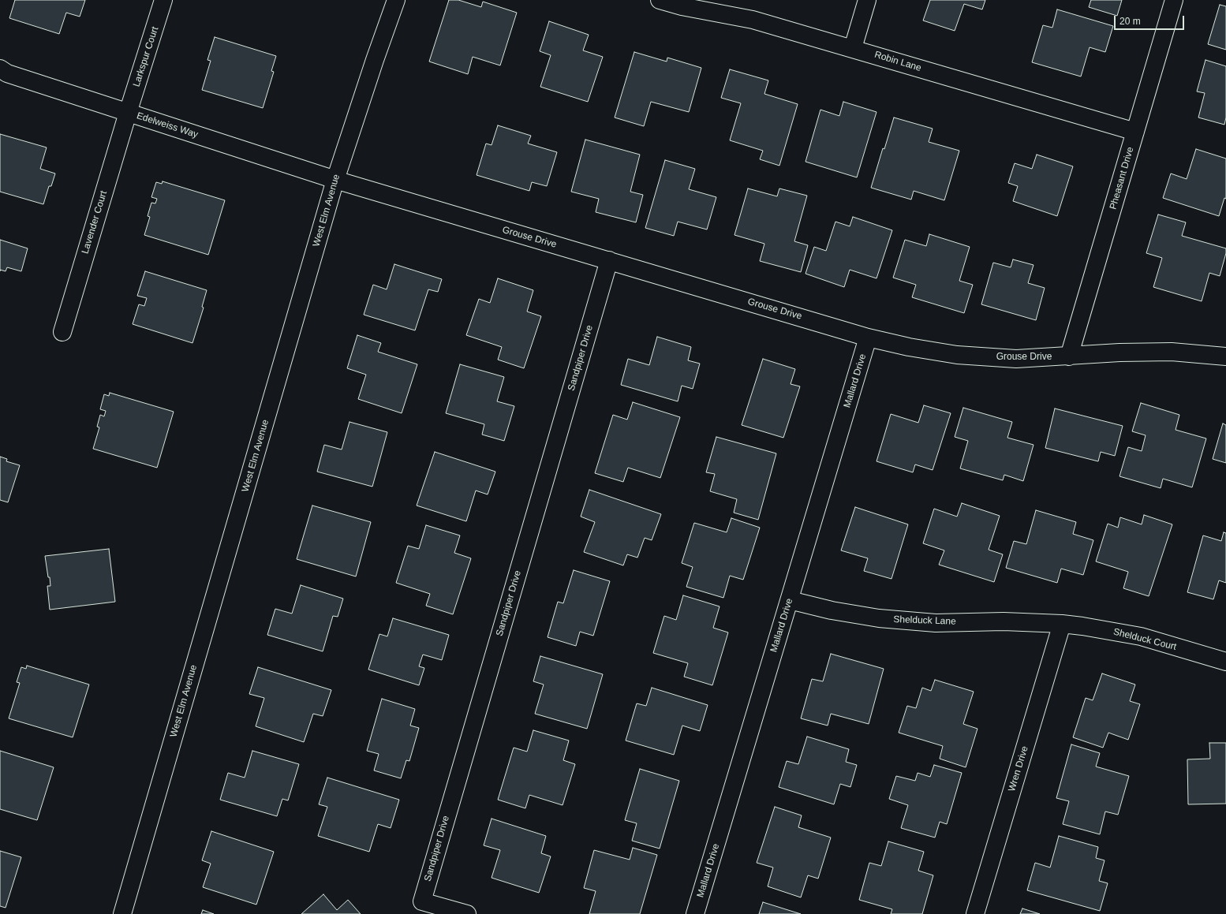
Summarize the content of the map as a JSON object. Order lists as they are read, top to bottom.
{
  "streets": {
    "street": [
      "Larkspur Court",
      "Robin Lane",
      "Edelweiss Way",
      "Pheasant Drive",
      "West Elm Avenue",
      "Lavender Court",
      "Grouse Drive",
      "Sandpiper Drive",
      "Mallard Drive",
      "Shelduck Lane",
      "Shelduck Court",
      "Wren Drive"
    ]
  },
  "crossings": [
    ["Larkspur Court", "Edelweiss Way"],
    ["Larkspur Court", "Lavender Court"],
    ["Robin Lane", "Pheasant Drive"],
    ["Edelweiss Way", "West Elm Avenue"],
    ["Edelweiss Way", "Lavender Court"],
    ["Edelweiss Way", "Grouse Drive"],
    ["Pheasant Drive", "Grouse Drive"],
    ["West Elm Avenue", "Grouse Drive"],
    ["Grouse Drive", "Sandpiper Drive"],
    ["Grouse Drive", "Mallard Drive"],
    ["Mallard Drive", "Shelduck Lane"],
    ["Shelduck Lane", "Shelduck Court"],
    ["Shelduck Lane", "Wren Drive"],
    ["Shelduck Court", "Wren Drive"]
  ],
  "scale_bar": "20 m"
}
